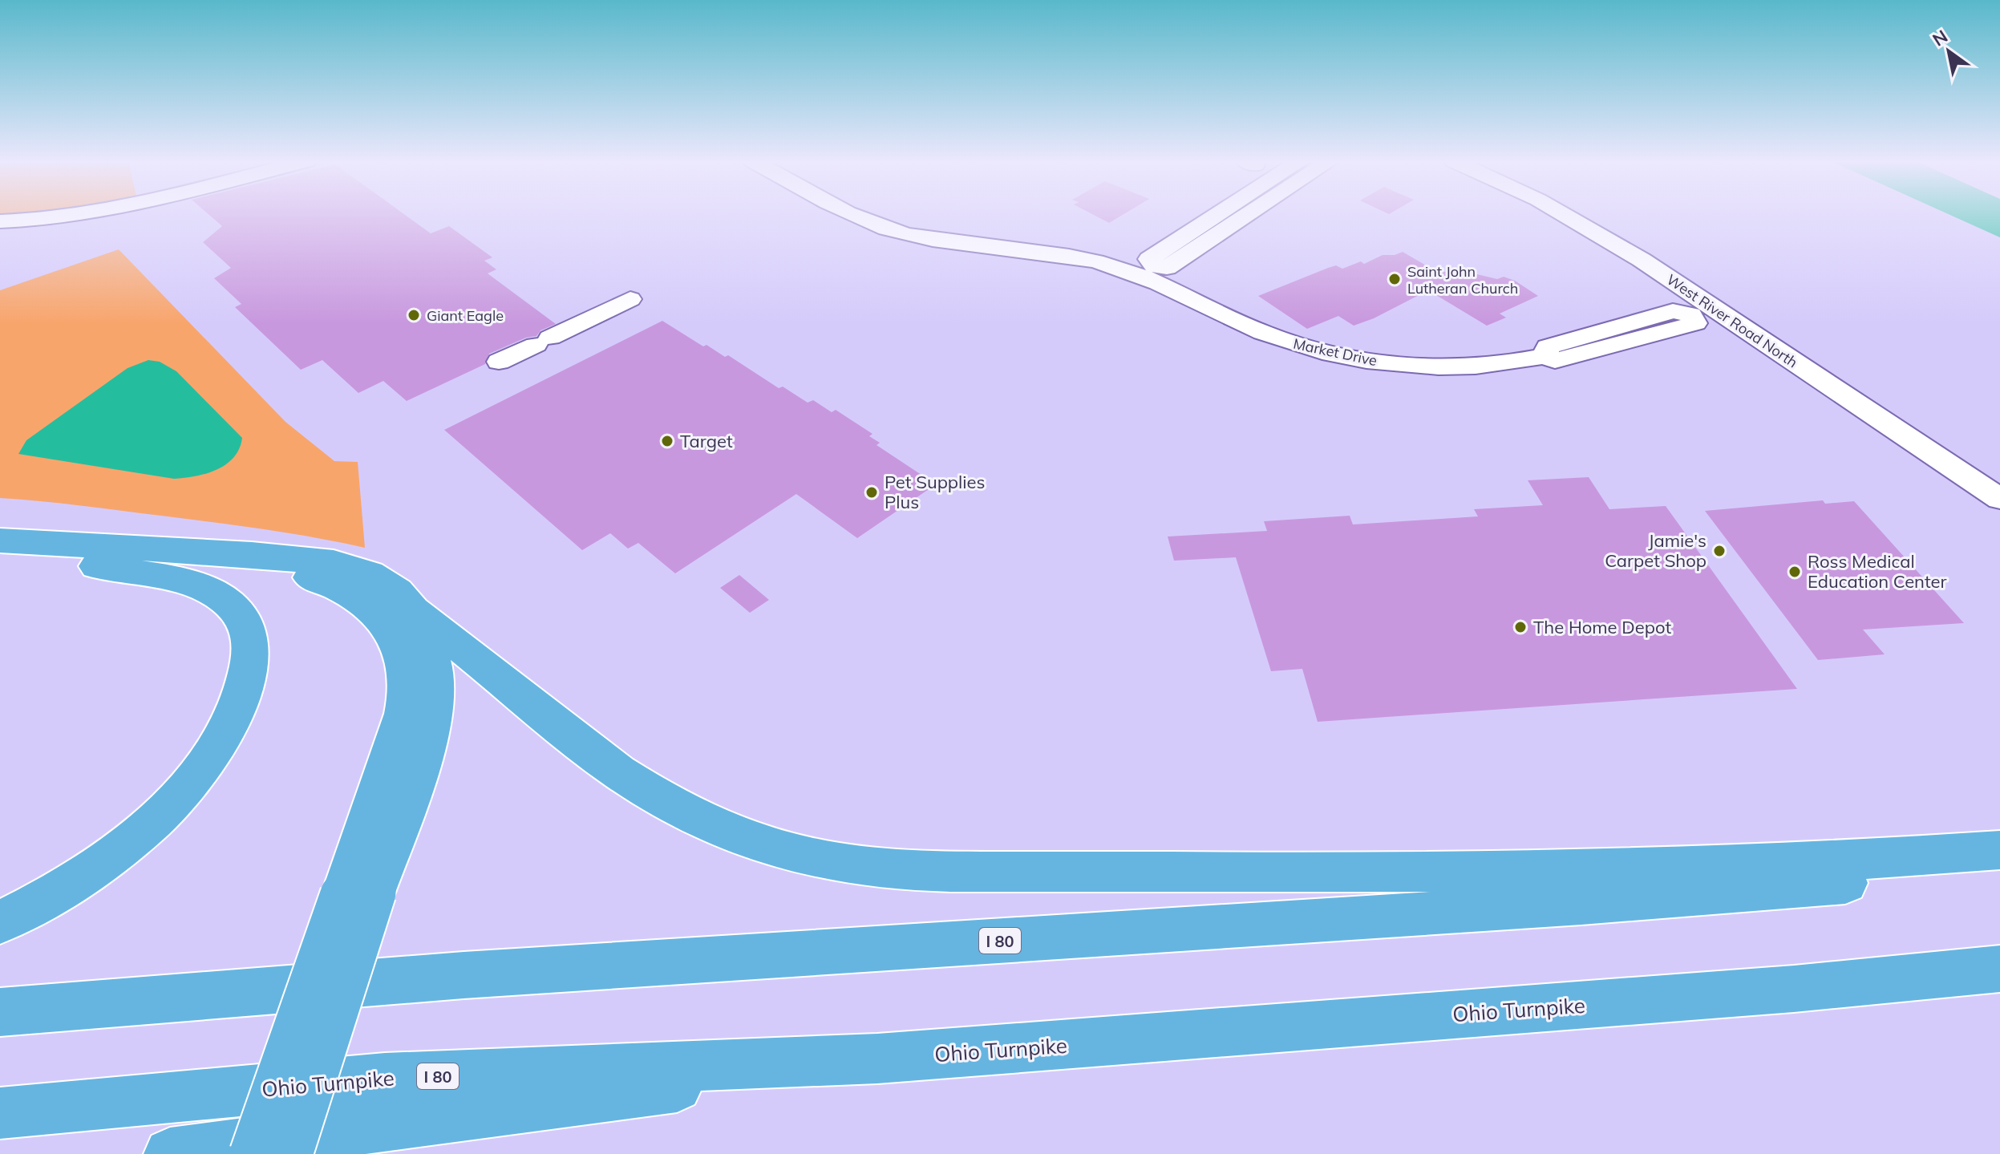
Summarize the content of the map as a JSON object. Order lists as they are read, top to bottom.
{
  "streets": {
    "highway": ["I 80", "Ohio Turnpike"],
    "street": ["West River Road North", "Market Drive"]
  },
  "crossings": [
    ["West River Road North", "Market Drive"]
  ],
  "places": [
    "Saint John Lutheran Church",
    "Giant Eagle",
    "Target",
    "Pet Supplies Plus",
    "Jamie's Carpet Shop",
    "Ross Medical Education Center",
    "The Home Depot"
  ],
  "north": "top left"
}
